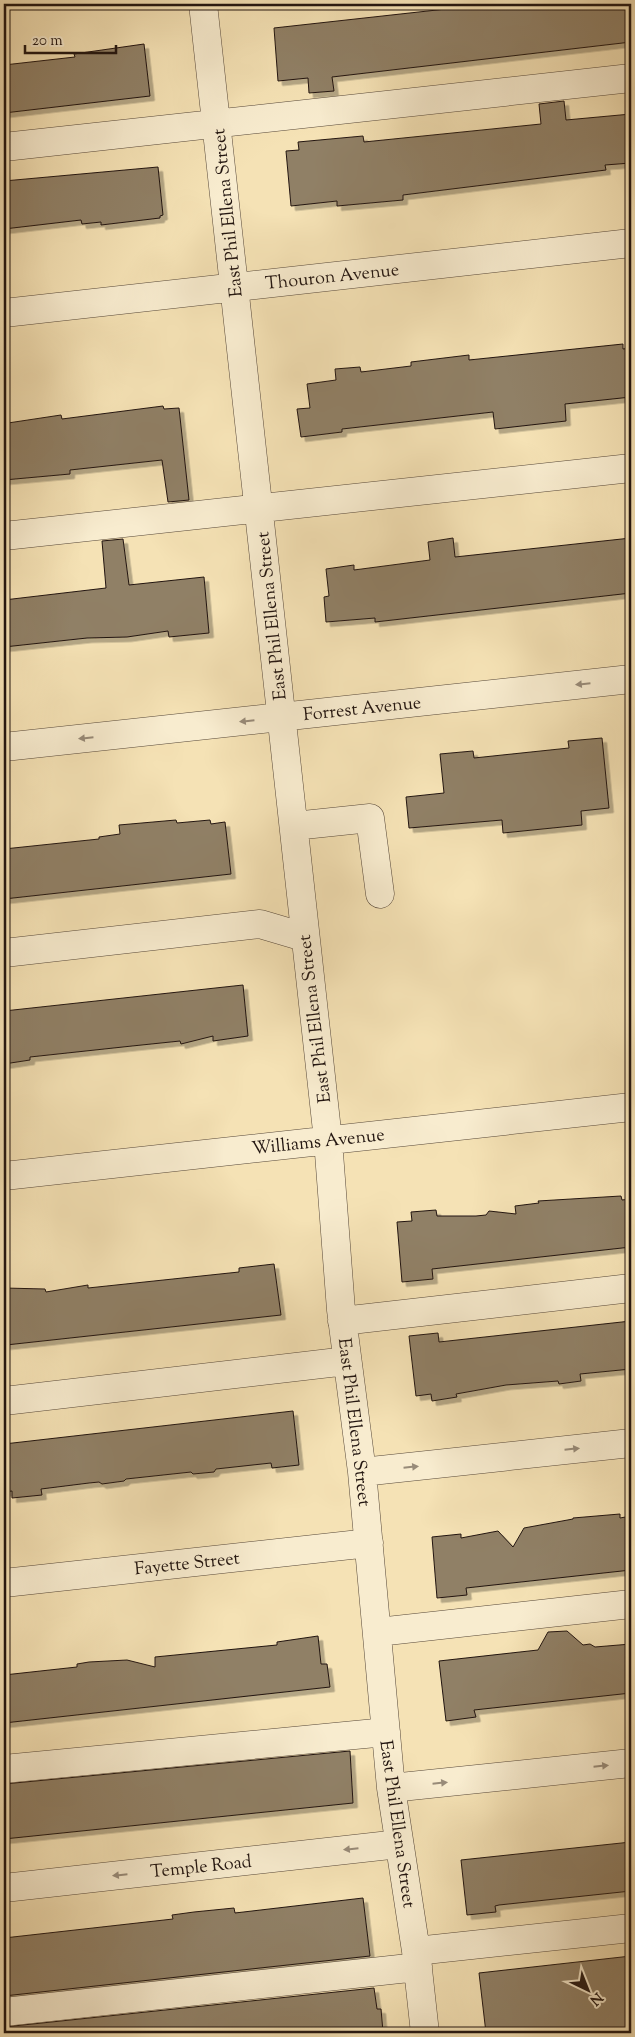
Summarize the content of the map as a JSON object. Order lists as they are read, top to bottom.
{
  "streets": {
    "street": [
      "East Phil Ellena Street",
      "Thouron Avenue",
      "Forrest Avenue",
      "Williams Avenue",
      "Fayette Street",
      "Temple Road"
    ]
  },
  "crossings": [
    ["East Phil Ellena Street", "Thouron Avenue"],
    ["East Phil Ellena Street", "Forrest Avenue"],
    ["East Phil Ellena Street", "Williams Avenue"],
    ["East Phil Ellena Street", "Fayette Street"],
    ["East Phil Ellena Street", "Temple Road"]
  ],
  "scale_bar": "20 m",
  "north": "bottom right"
}
